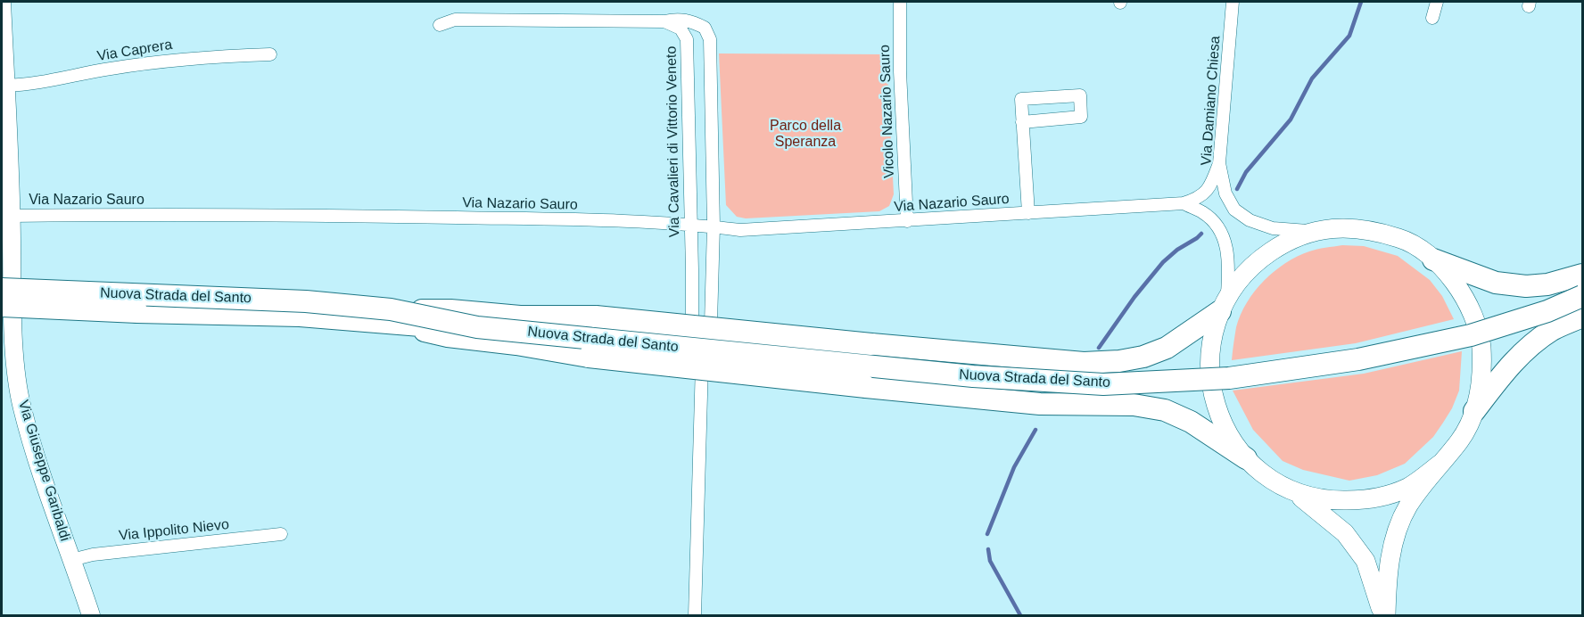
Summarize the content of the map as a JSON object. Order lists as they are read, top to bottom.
{
  "streets": {
    "highway": ["Nuova Strada del Santo"],
    "main road": ["Via Giuseppe Garibaldi"],
    "street": [
      "Via Caprera",
      "Via Damiano Chiesa",
      "Vicolo Nazario Sauro",
      "Via Cavalieri di Vittorio Veneto",
      "Via Nazario Sauro",
      "Via Ippolito Nievo"
    ]
  },
  "crossings": [
    ["Via Caprera", "Via Giuseppe Garibaldi"],
    ["Via Damiano Chiesa", "Via Nazario Sauro"],
    ["Vicolo Nazario Sauro", "Via Nazario Sauro"],
    ["Via Cavalieri di Vittorio Veneto", "Via Nazario Sauro"],
    ["Via Nazario Sauro", "Via Giuseppe Garibaldi"],
    ["Via Giuseppe Garibaldi", "Via Ippolito Nievo"]
  ],
  "parks": ["Parco della Speranza"]
}
